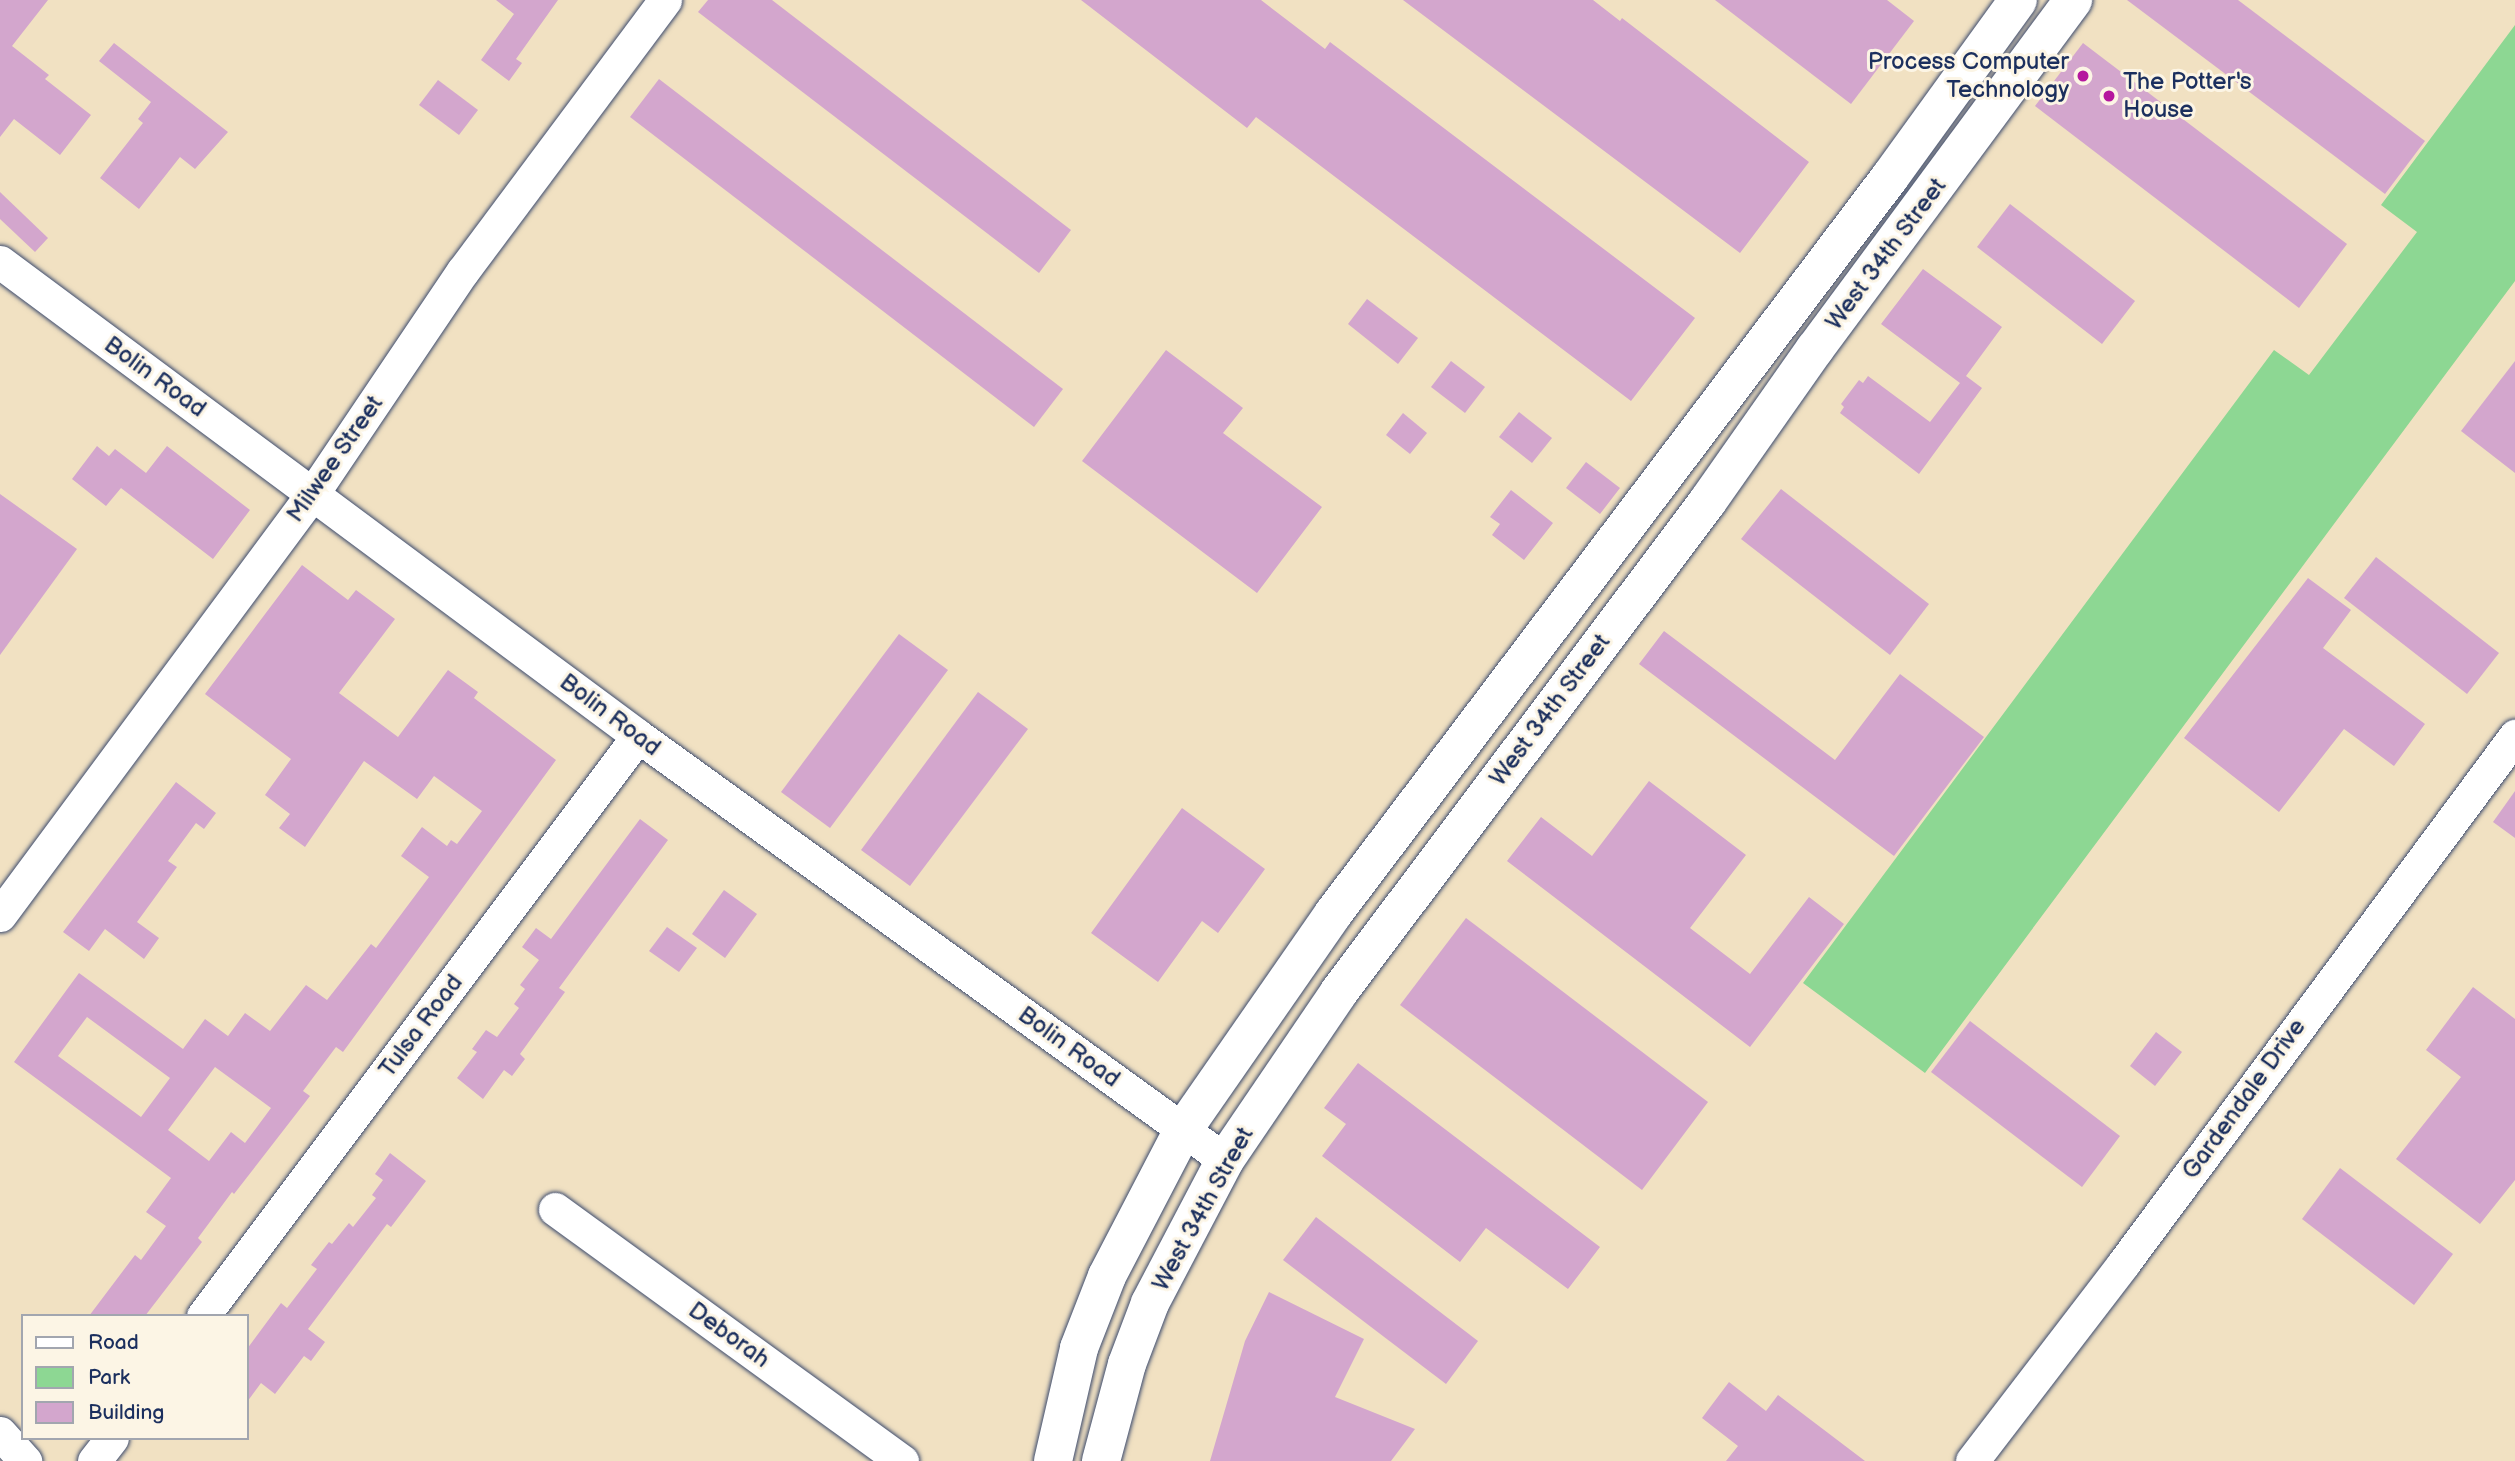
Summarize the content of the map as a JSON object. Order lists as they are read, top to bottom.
{
  "streets": {
    "main road": ["West 34th Street"],
    "street": [
      "Bolin Road",
      "Milwee Street",
      "Tulsa Road",
      "Gardendale Drive",
      "Deborah"
    ]
  },
  "crossings": [
    ["West 34th Street", "Bolin Road"],
    ["Bolin Road", "Milwee Street"],
    ["Bolin Road", "Tulsa Road"]
  ],
  "places": ["Process Computer Technology", "The Potter's House"],
  "legend": ["Road", "Park", "Building"]
}
